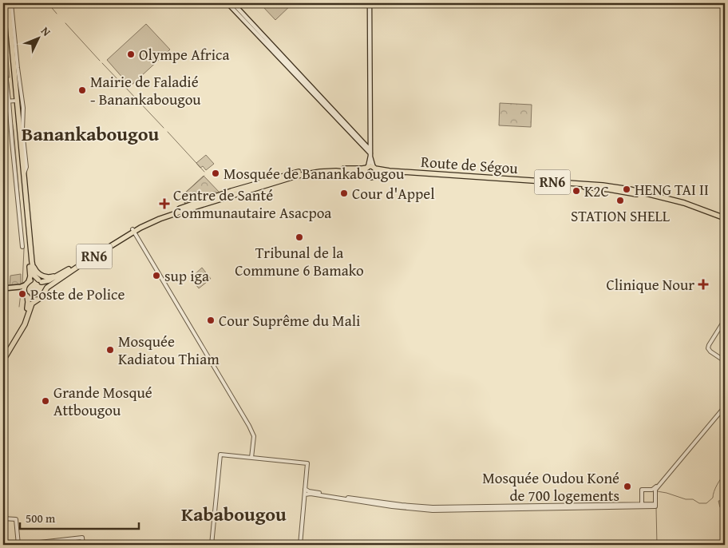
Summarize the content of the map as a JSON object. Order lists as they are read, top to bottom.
{
  "streets": {
    "highway": ["Route de Ségou", "RN6"]
  },
  "crossings": [
    ["Route de Ségou", "RN6"]
  ],
  "districts": ["Banankabougou", "Kababougou"],
  "places": {
    "other": [
      "Olympe Africa",
      "Mairie de Faladié - Banankabougou",
      "Mosquée de Banankabougou",
      "HENG TAI II",
      "K2C",
      "Cour d'Appel",
      "STATION SHELL",
      "Tribunal de la Commune 6 Bamako",
      "sup iga",
      "Poste de Police",
      "Cour Suprême du Mali",
      "Mosquée Kadiatou Thiam",
      "Grande Mosqué Attbougou",
      "Mosquée Oudou Koné de 700 logements"
    ],
    "health": ["Centre de Santé Communautaire Asacpoa", "Clinique Nour"]
  },
  "scale_bar": "500 m",
  "north": "top right"
}
